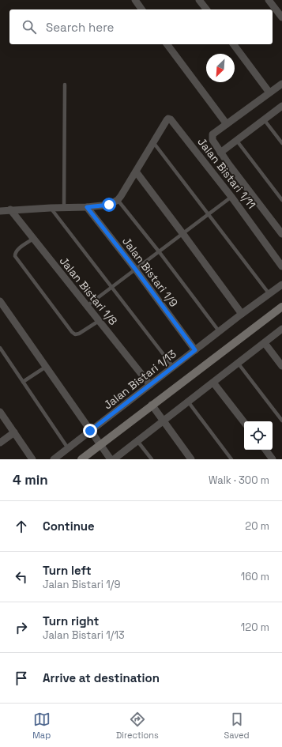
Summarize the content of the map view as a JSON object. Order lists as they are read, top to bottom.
{
  "streets": {
    "street": [
      "Jalan Bistari 1/11",
      "Jalan Bistari 1/9",
      "Jalan Bistari 1/8",
      "Jalan Bistari 1/13"
    ]
  },
  "crossings": [
    ["Jalan Bistari 1/9", "Jalan Bistari 1/13"],
    ["Jalan Bistari 1/8", "Jalan Bistari 1/13"]
  ],
  "north": "bottom left",
  "page": {
    "search": "Search here",
    "heading": ["4 min", "Walk · 300 m"],
    "list": [
      ["Continue", "20 m"],
      ["Turn left", "Jalan Bistari 1/9", "160 m"],
      ["Turn right", "Jalan Bistari 1/13", "120 m"],
      "Arrive at destination"
    ],
    "nav": ["Map", "Directions", "Saved"]
  }
}
